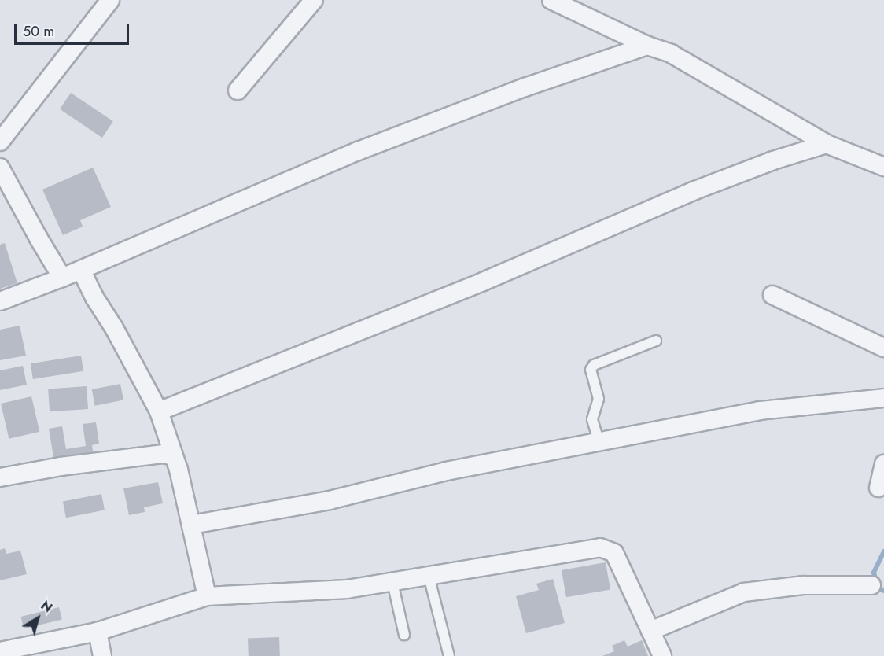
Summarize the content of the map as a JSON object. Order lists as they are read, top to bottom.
{
  "scale_bar": "50 m",
  "north": "top right"
}
